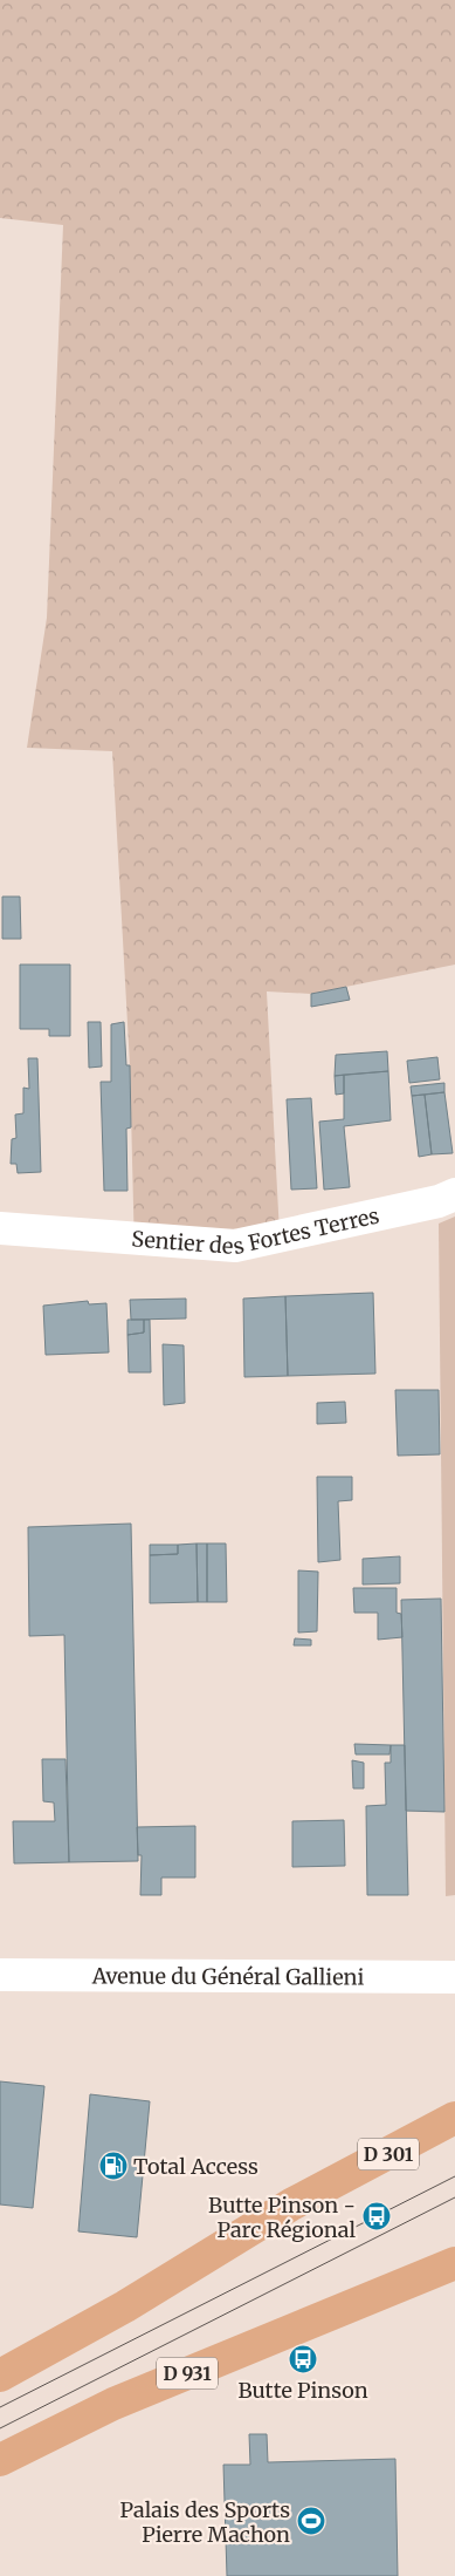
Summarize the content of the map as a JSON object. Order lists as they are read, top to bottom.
{
  "streets": {
    "main road": ["D 301", "D 931"],
    "street": ["Sentier des Fortes Terres", "Avenue du Général Gallieni"]
  },
  "places": {
    "fuel station": ["Total Access"],
    "bus stop": ["Butte Pinson - Parc Régional", "Butte Pinson"],
    "sports": ["Palais des Sports Pierre Machon"]
  }
}
